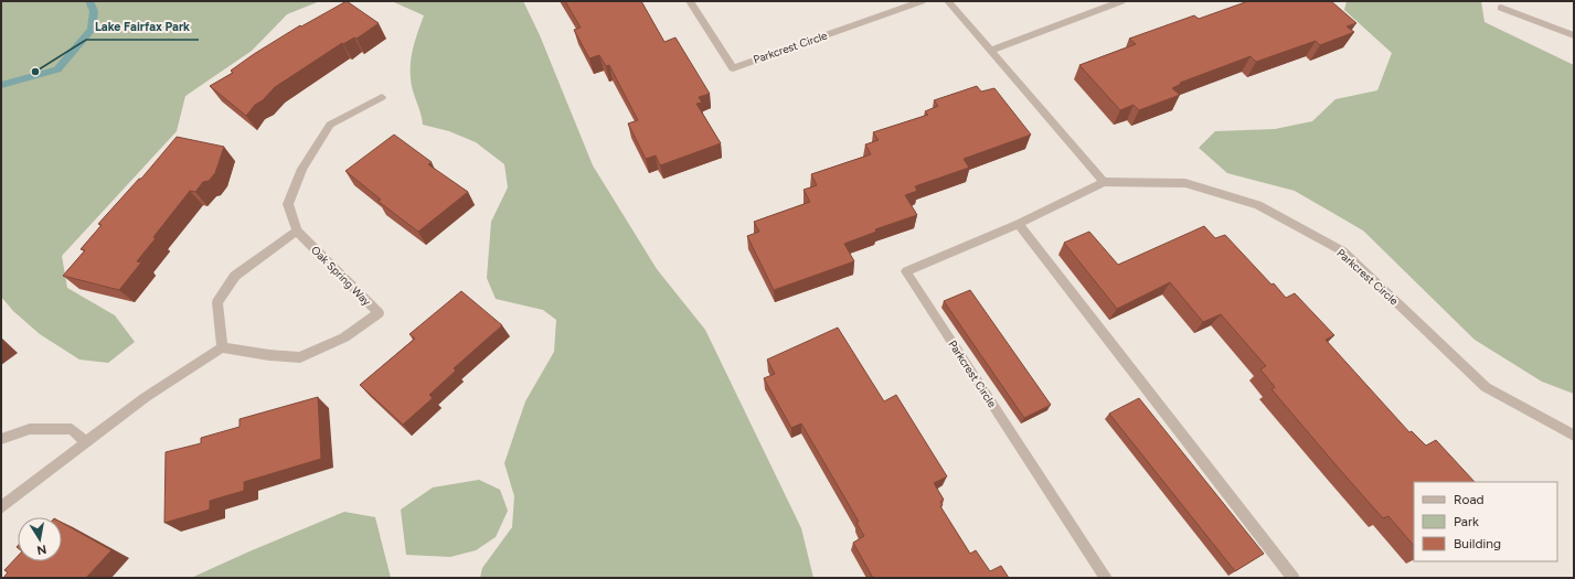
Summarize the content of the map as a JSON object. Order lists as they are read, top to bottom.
{
  "streets": {
    "street": ["Parkcrest Circle", "Oak Spring Way"]
  },
  "places": ["Lake Fairfax Park"],
  "legend": ["Road", "Park", "Building"],
  "north": "bottom"
}
